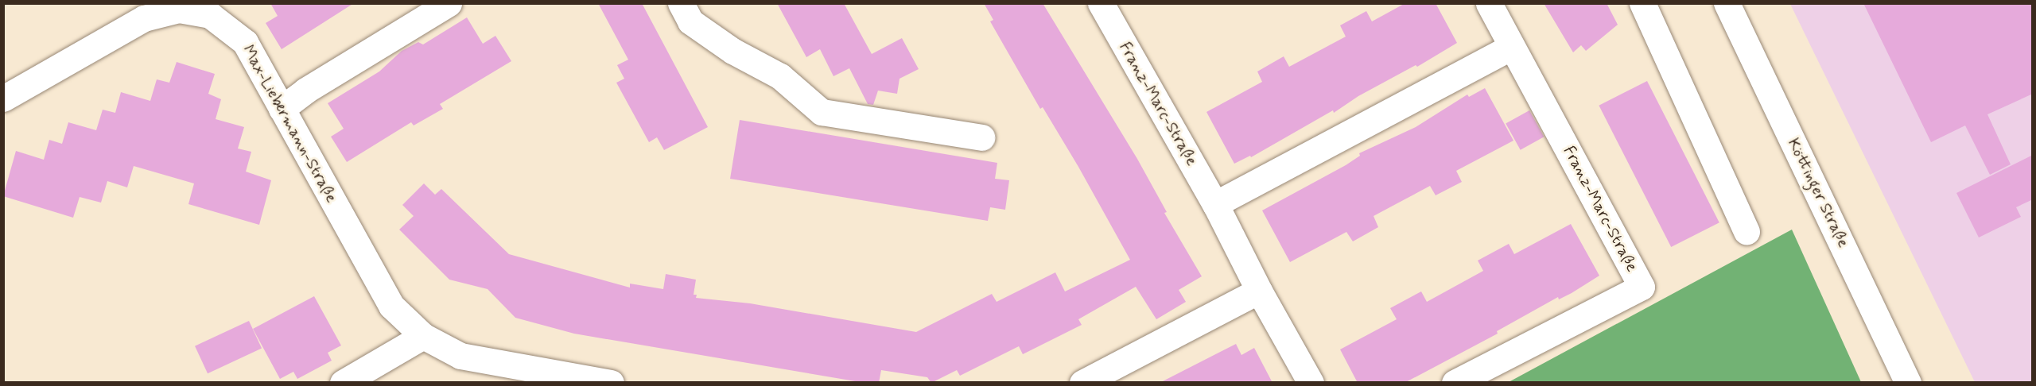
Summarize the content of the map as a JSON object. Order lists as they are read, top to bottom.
{
  "streets": {
    "street": ["Franz-Marc-Straße", "Max-Liebermann-Straße", "Köttinger Straße"]
  }
}
